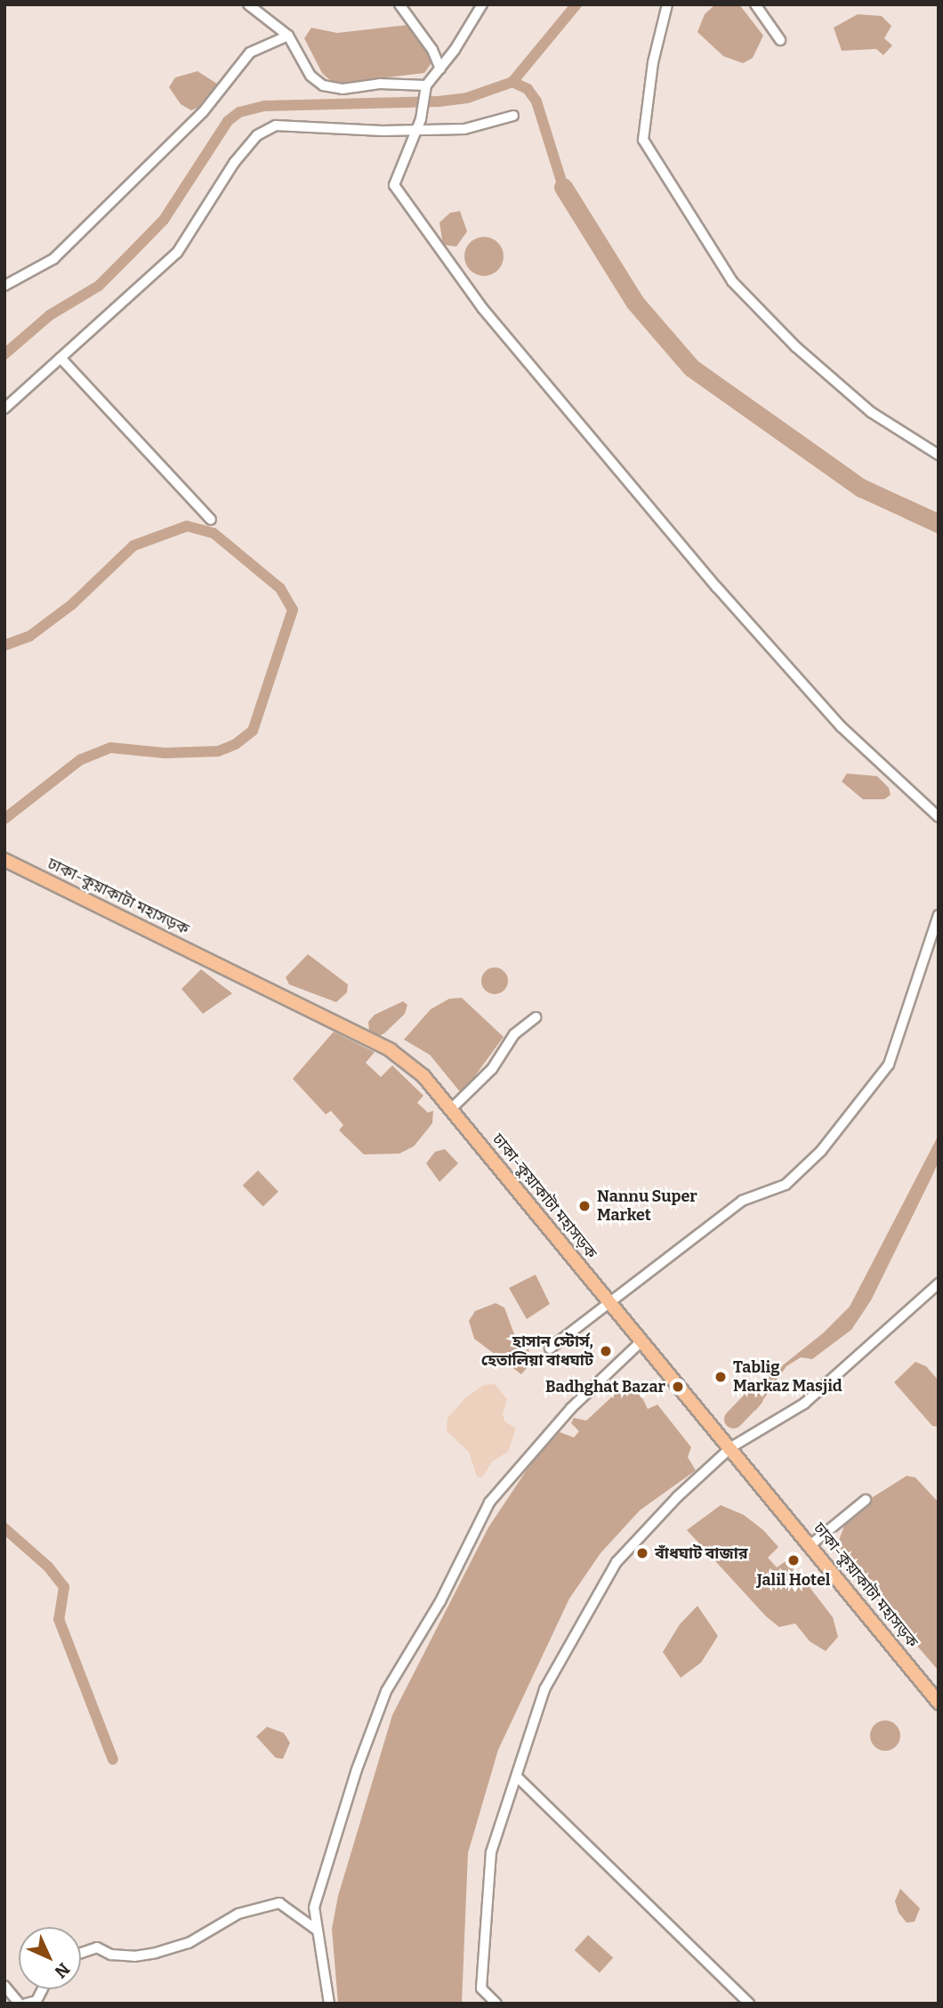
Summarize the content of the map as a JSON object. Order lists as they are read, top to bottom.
{
  "streets": {
    "main road": ["ঢাকা-কুয়াকাটা মহাসড়ক"]
  },
  "places": [
    "Nannu Super Market",
    "হাসান স্টোর্স, হেতালিয়া বাধঘাট",
    "Tablig Markaz Masjid",
    "Badhghat Bazar",
    "বাঁধঘাট বাজার",
    "Jalil Hotel"
  ],
  "north": "bottom right"
}
